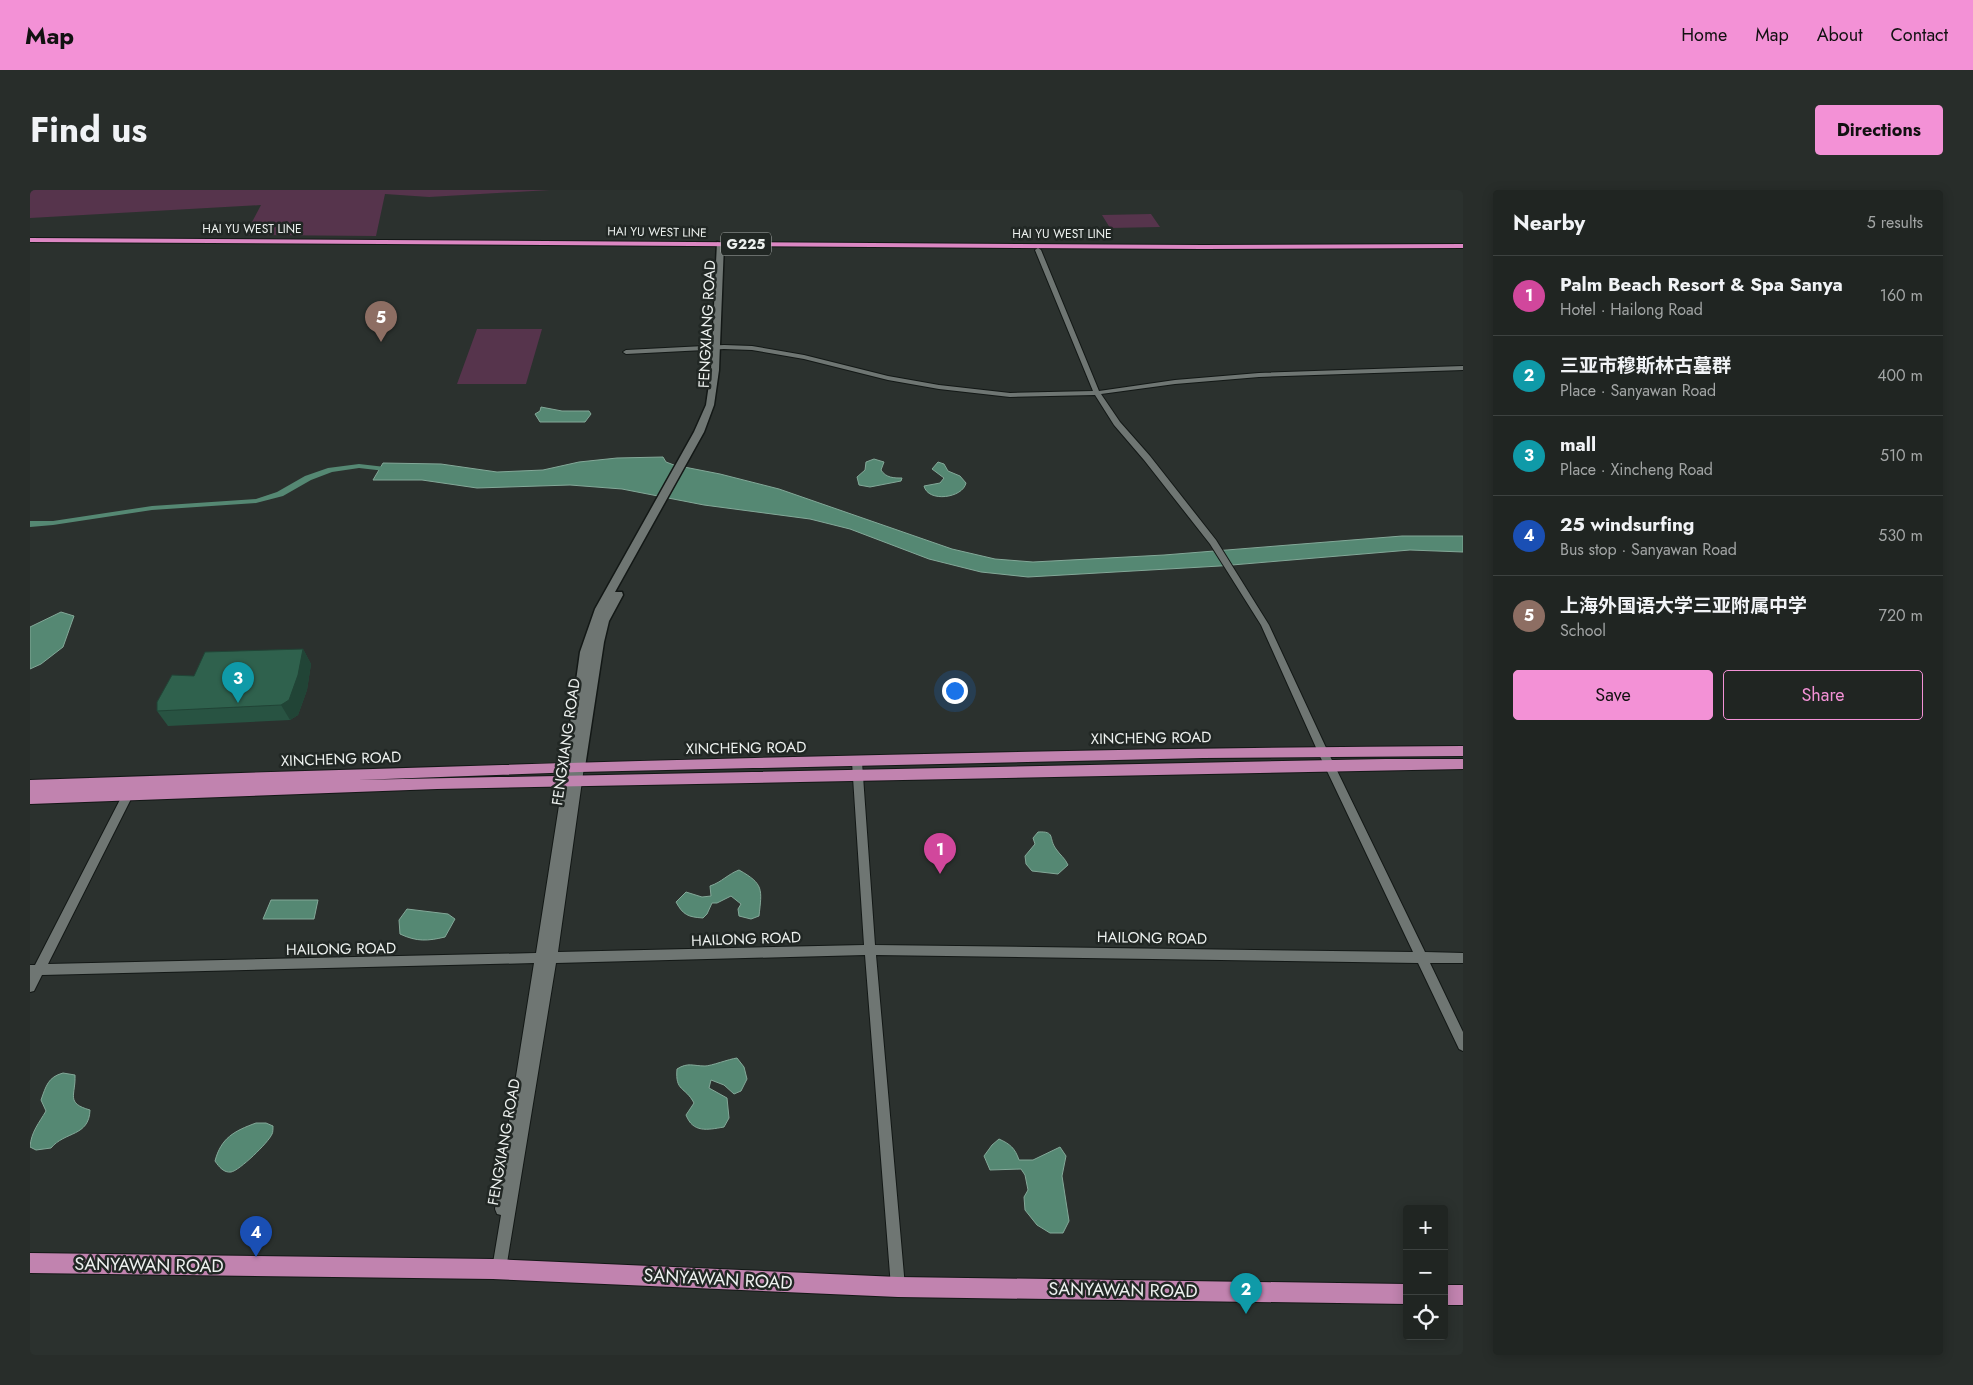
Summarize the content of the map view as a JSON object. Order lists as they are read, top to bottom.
{
  "streets": {
    "highway": ["HAI YU WEST LINE", "G225"],
    "main road": ["XINCHENG ROAD", "SANYAWAN ROAD"],
    "street": ["FENGXIANG ROAD", "HAILONG ROAD"]
  },
  "crossings": [
    ["HAI YU WEST LINE", "FENGXIANG ROAD"],
    ["FENGXIANG ROAD", "XINCHENG ROAD"],
    ["FENGXIANG ROAD", "HAILONG ROAD"],
    ["FENGXIANG ROAD", "SANYAWAN ROAD"]
  ],
  "page": {
    "header": "Map",
    "nav": [
      "Home",
      "Map",
      "About",
      "Contact"
    ],
    "title": "Find us",
    "buttons": [
      "Directions",
      ["Save", "Share"]
    ],
    "heading": ["Nearby", "5 results"],
    "list": [
      {
        "mark": "1",
        "name": "Palm Beach Resort & Spa Sanya",
        "note": "Hotel · Hailong Road",
        "value": "160 m"
      },
      {
        "mark": "2",
        "name": "三亚市穆斯林古墓群",
        "note": "Place · Sanyawan Road",
        "value": "400 m"
      },
      {
        "mark": "3",
        "name": "mall",
        "note": "Place · Xincheng Road",
        "value": "510 m"
      },
      {
        "mark": "4",
        "name": "25 windsurfing",
        "note": "Bus stop · Sanyawan Road",
        "value": "530 m"
      },
      {
        "mark": "5",
        "name": "上海外国语大学三亚附属中学",
        "note": "School",
        "value": "720 m"
      }
    ],
    "pins": [
      "5",
      "3",
      "1",
      "4",
      "2"
    ],
    "map_buttons": ["+", "−"]
  }
}
